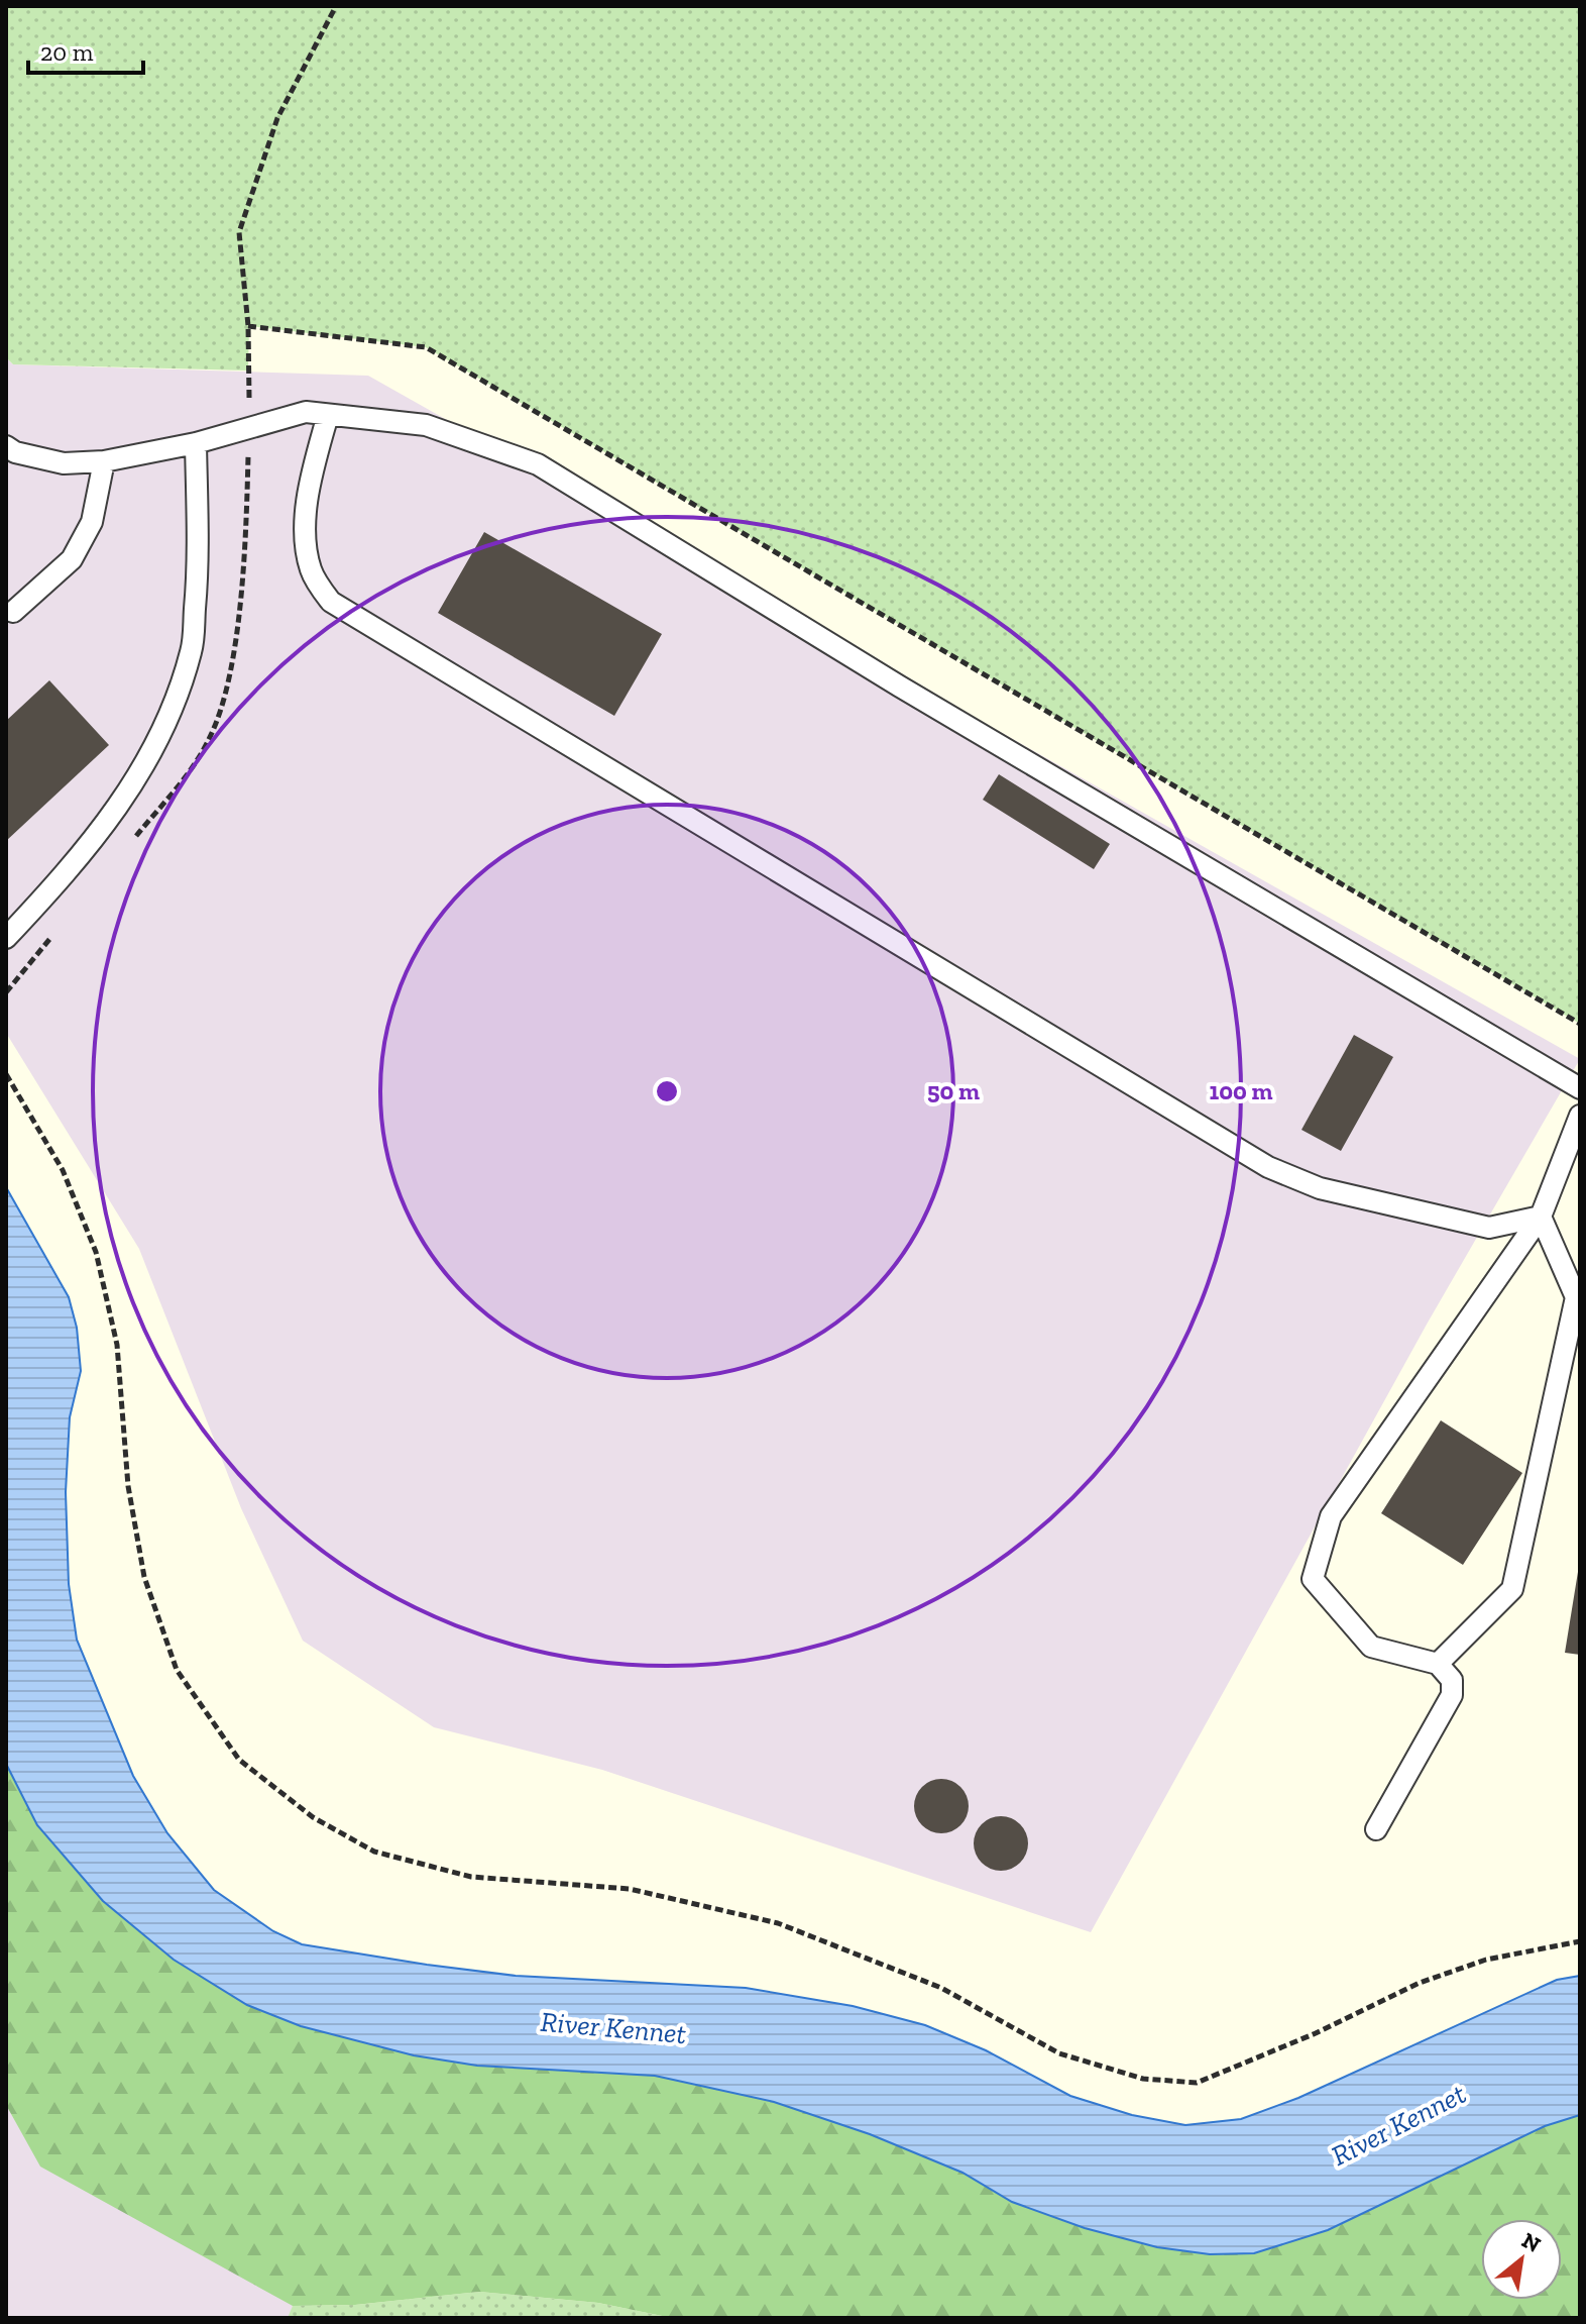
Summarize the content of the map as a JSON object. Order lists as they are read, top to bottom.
{
  "water": ["River Kennet"],
  "scale_bar": "20 m",
  "north": "top right",
  "rings": ["50 m", "100 m"]
}
